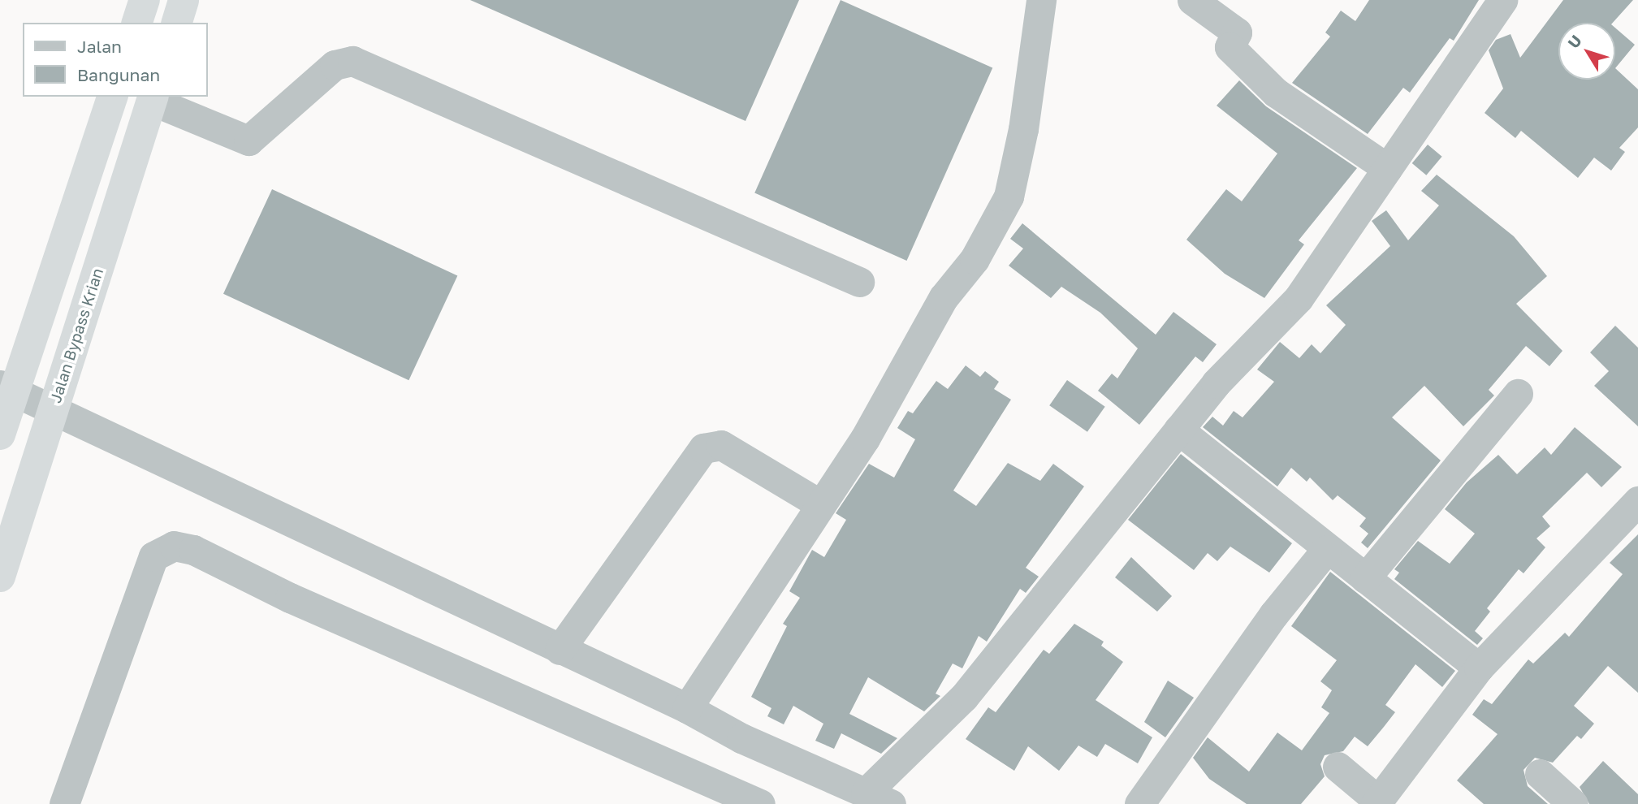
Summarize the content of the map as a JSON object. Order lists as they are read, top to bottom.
{
  "streets": {
    "highway": ["Jalan Bypass Krian"]
  },
  "legend": ["Jalan", "Bangunan"],
  "north": "top left"
}
